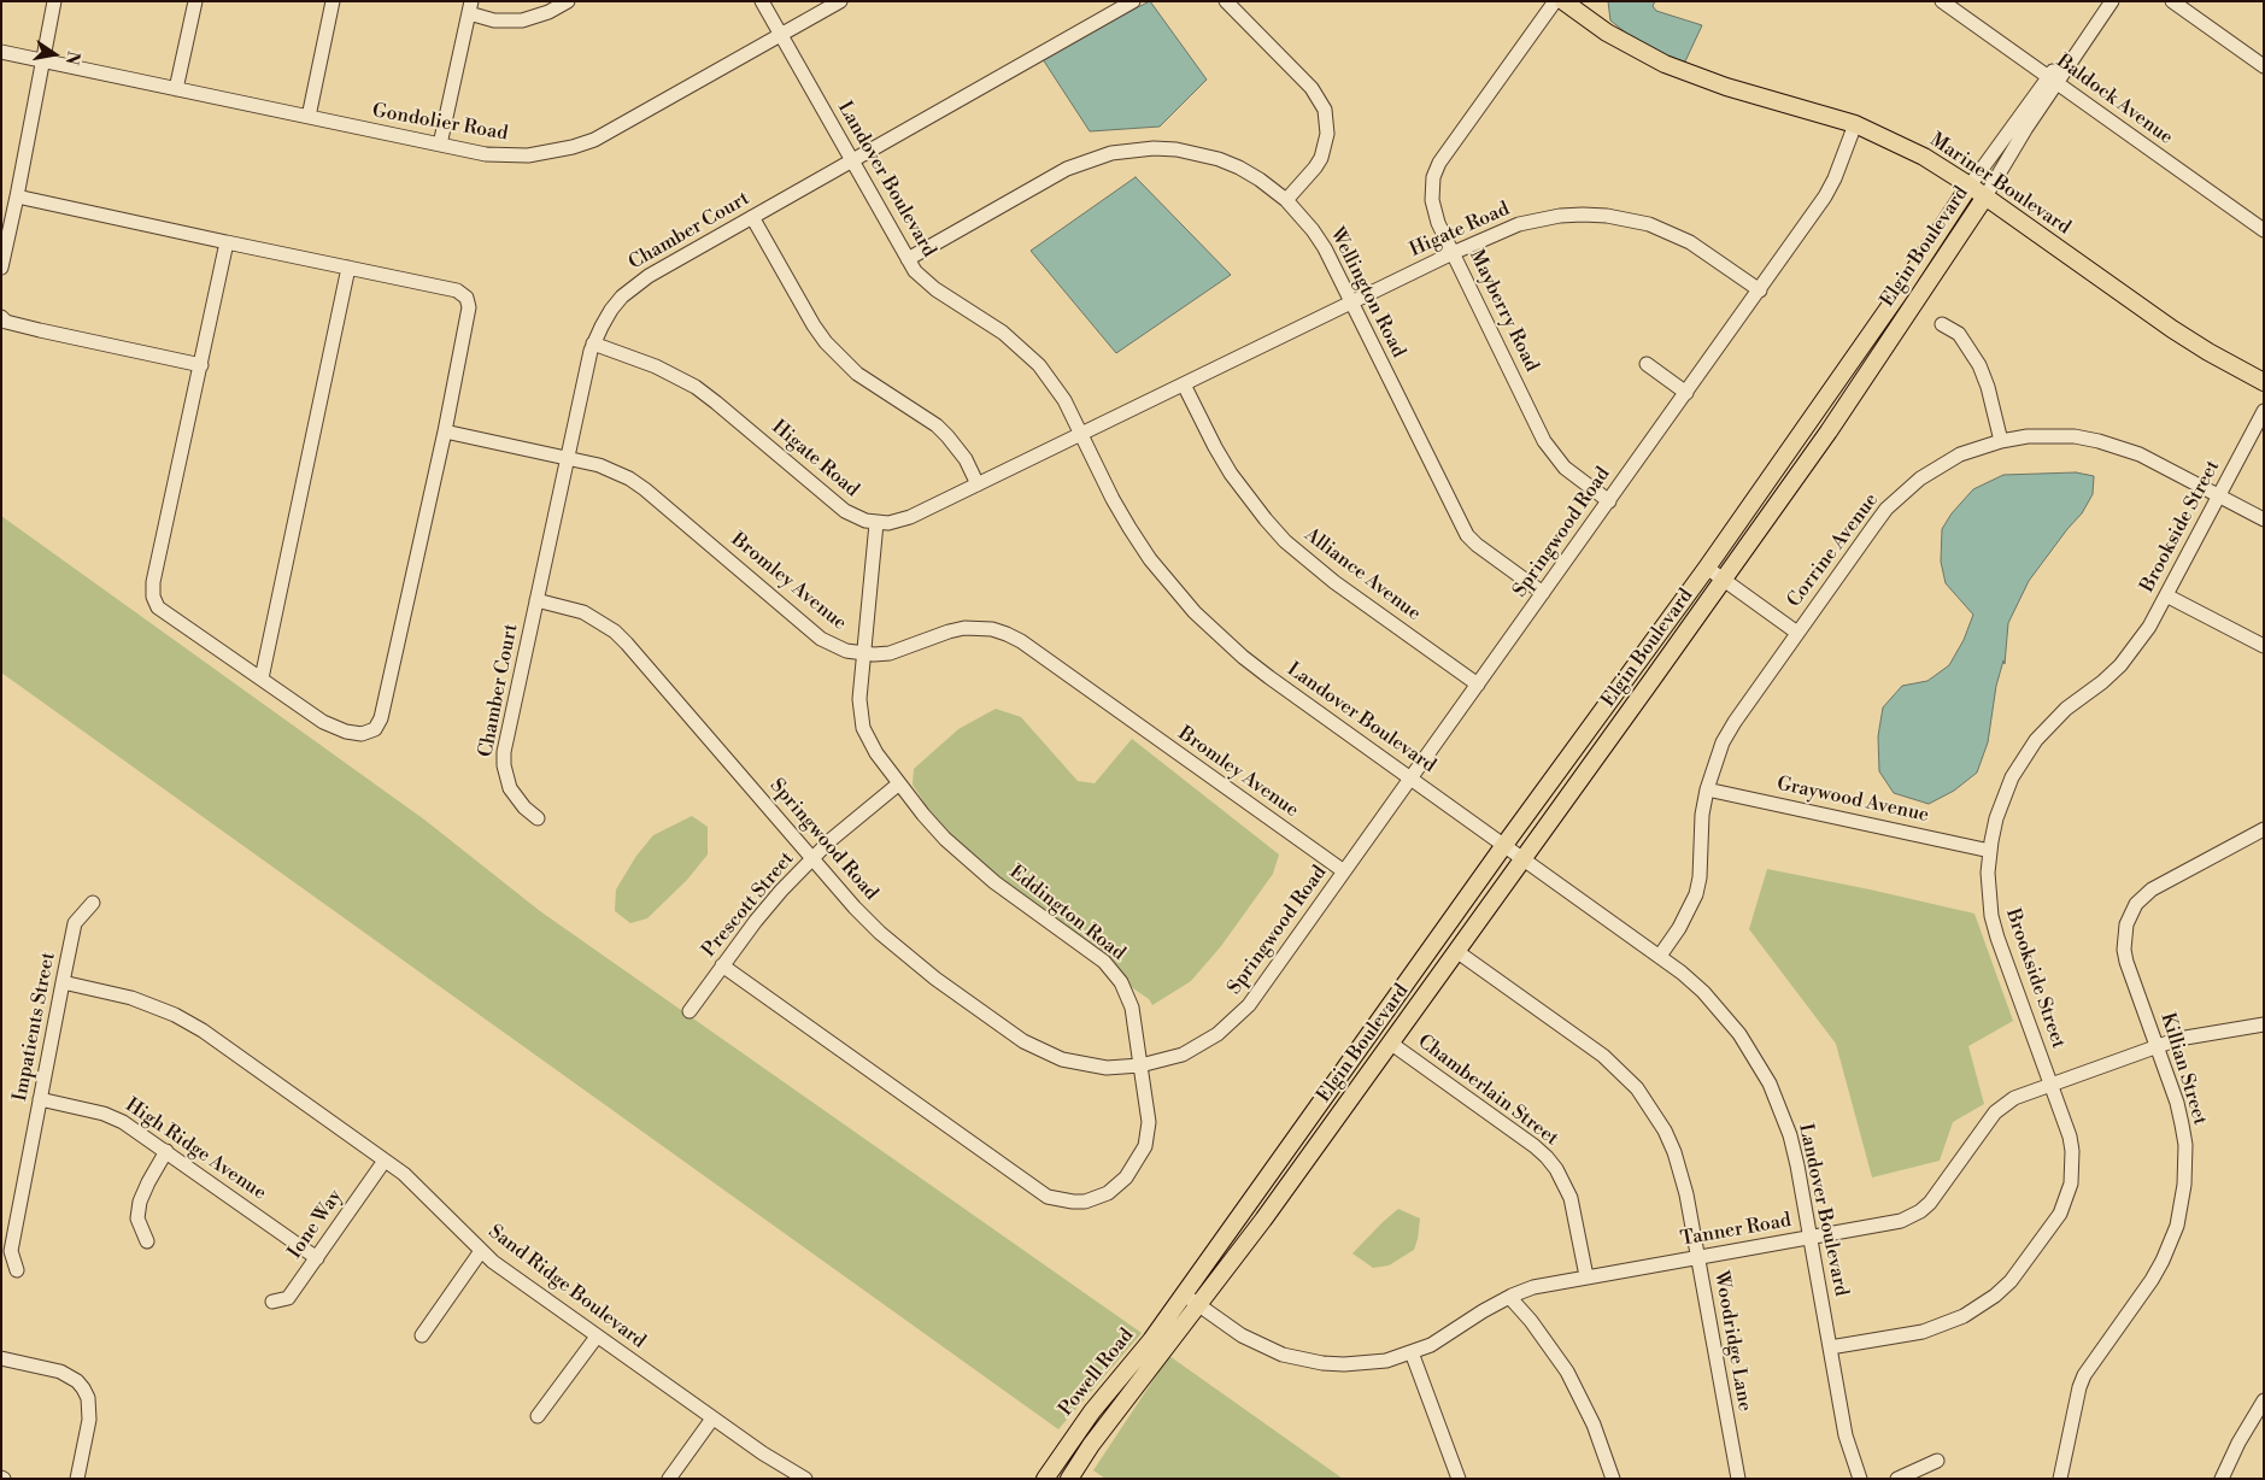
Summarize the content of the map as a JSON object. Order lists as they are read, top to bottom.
{
  "streets": {
    "main road": ["Mariner Boulevard", "Elgin Boulevard", "Powell Road"],
    "street": [
      "Baldock Avenue",
      "Gondolier Road",
      "Landover Boulevard",
      "Higate Road",
      "Chamber Court",
      "Wellington Road",
      "Mayberry Road",
      "Brookside Street",
      "Springwood Road",
      "Corrine Avenue",
      "Alliance Avenue",
      "Bromley Avenue",
      "Graywood Avenue",
      "Prescott Street",
      "Eddington Road",
      "Impatients Street",
      "Killian Street",
      "Chamberlain Street",
      "High Ridge Avenue",
      "Ione Way",
      "Tanner Road",
      "Sand Ridge Boulevard",
      "Woodridge Lane"
    ]
  },
  "crossings": [
    ["Baldock Avenue", "Elgin Boulevard"],
    ["Gondolier Road", "Landover Boulevard"],
    ["Landover Boulevard", "Higate Road"],
    ["Landover Boulevard", "Chamber Court"],
    ["Landover Boulevard", "Elgin Boulevard"],
    ["Landover Boulevard", "Wellington Road"],
    ["Landover Boulevard", "Brookside Street"],
    ["Landover Boulevard", "Springwood Road"],
    ["Landover Boulevard", "Corrine Avenue"],
    ["Landover Boulevard", "Tanner Road"],
    ["Mariner Boulevard", "Elgin Boulevard"],
    ["Mariner Boulevard", "Springwood Road"],
    ["Higate Road", "Chamber Court"],
    ["Higate Road", "Wellington Road"],
    ["Higate Road", "Mayberry Road"],
    ["Higate Road", "Springwood Road"],
    ["Higate Road", "Alliance Avenue"],
    ["Higate Road", "Eddington Road"],
    ["Chamber Court", "Springwood Road"],
    ["Chamber Court", "Bromley Avenue"],
    ["Elgin Boulevard", "Chamberlain Street"],
    ["Elgin Boulevard", "Tanner Road"],
    ["Elgin Boulevard", "Woodridge Lane"],
    ["Elgin Boulevard", "Powell Road"],
    ["Wellington Road", "Springwood Road"],
    ["Mayberry Road", "Springwood Road"],
    ["Brookside Street", "Corrine Avenue"],
    ["Brookside Street", "Graywood Avenue"],
    ["Brookside Street", "Tanner Road"],
    ["Springwood Road", "Alliance Avenue"],
    ["Springwood Road", "Bromley Avenue"],
    ["Springwood Road", "Prescott Street"],
    ["Springwood Road", "Eddington Road"],
    ["Corrine Avenue", "Graywood Avenue"],
    ["Bromley Avenue", "Eddington Road"],
    ["Prescott Street", "Eddington Road"],
    ["Impatients Street", "High Ridge Avenue"],
    ["Impatients Street", "Sand Ridge Boulevard"],
    ["Killian Street", "Tanner Road"],
    ["Chamberlain Street", "Tanner Road"],
    ["High Ridge Avenue", "Ione Way"],
    ["Ione Way", "Sand Ridge Boulevard"],
    ["Tanner Road", "Woodridge Lane"],
    ["Tanner Road", "Powell Road"]
  ],
  "north": "right"
}
